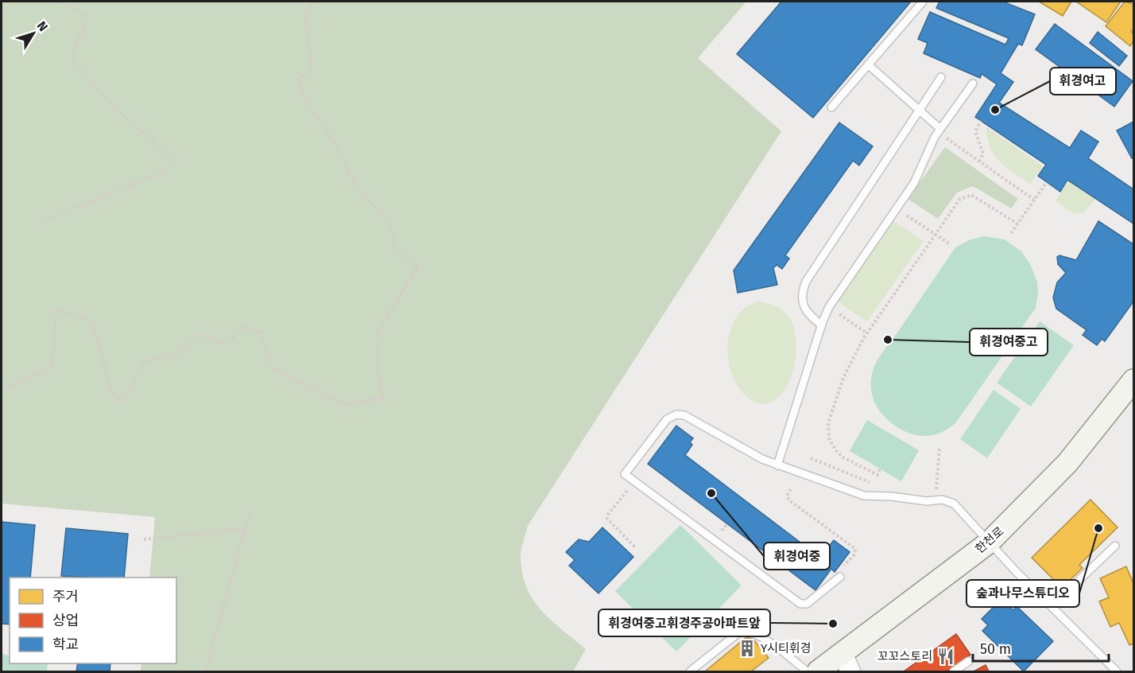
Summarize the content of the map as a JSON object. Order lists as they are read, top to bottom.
{
  "streets": {
    "main road": ["한천로"]
  },
  "places": {
    "other": [
      "휘경여고",
      "휘경여중고",
      "휘경여중",
      "숲과나무스튜디오",
      "휘경여중고휘경주공아파트앞"
    ],
    "building": ["Y시티휘경"],
    "restaurant": ["꼬꼬스토리"]
  },
  "legend": ["주거", "상업", "학교"],
  "scale_bar": "50 m",
  "north": "top right"
}
